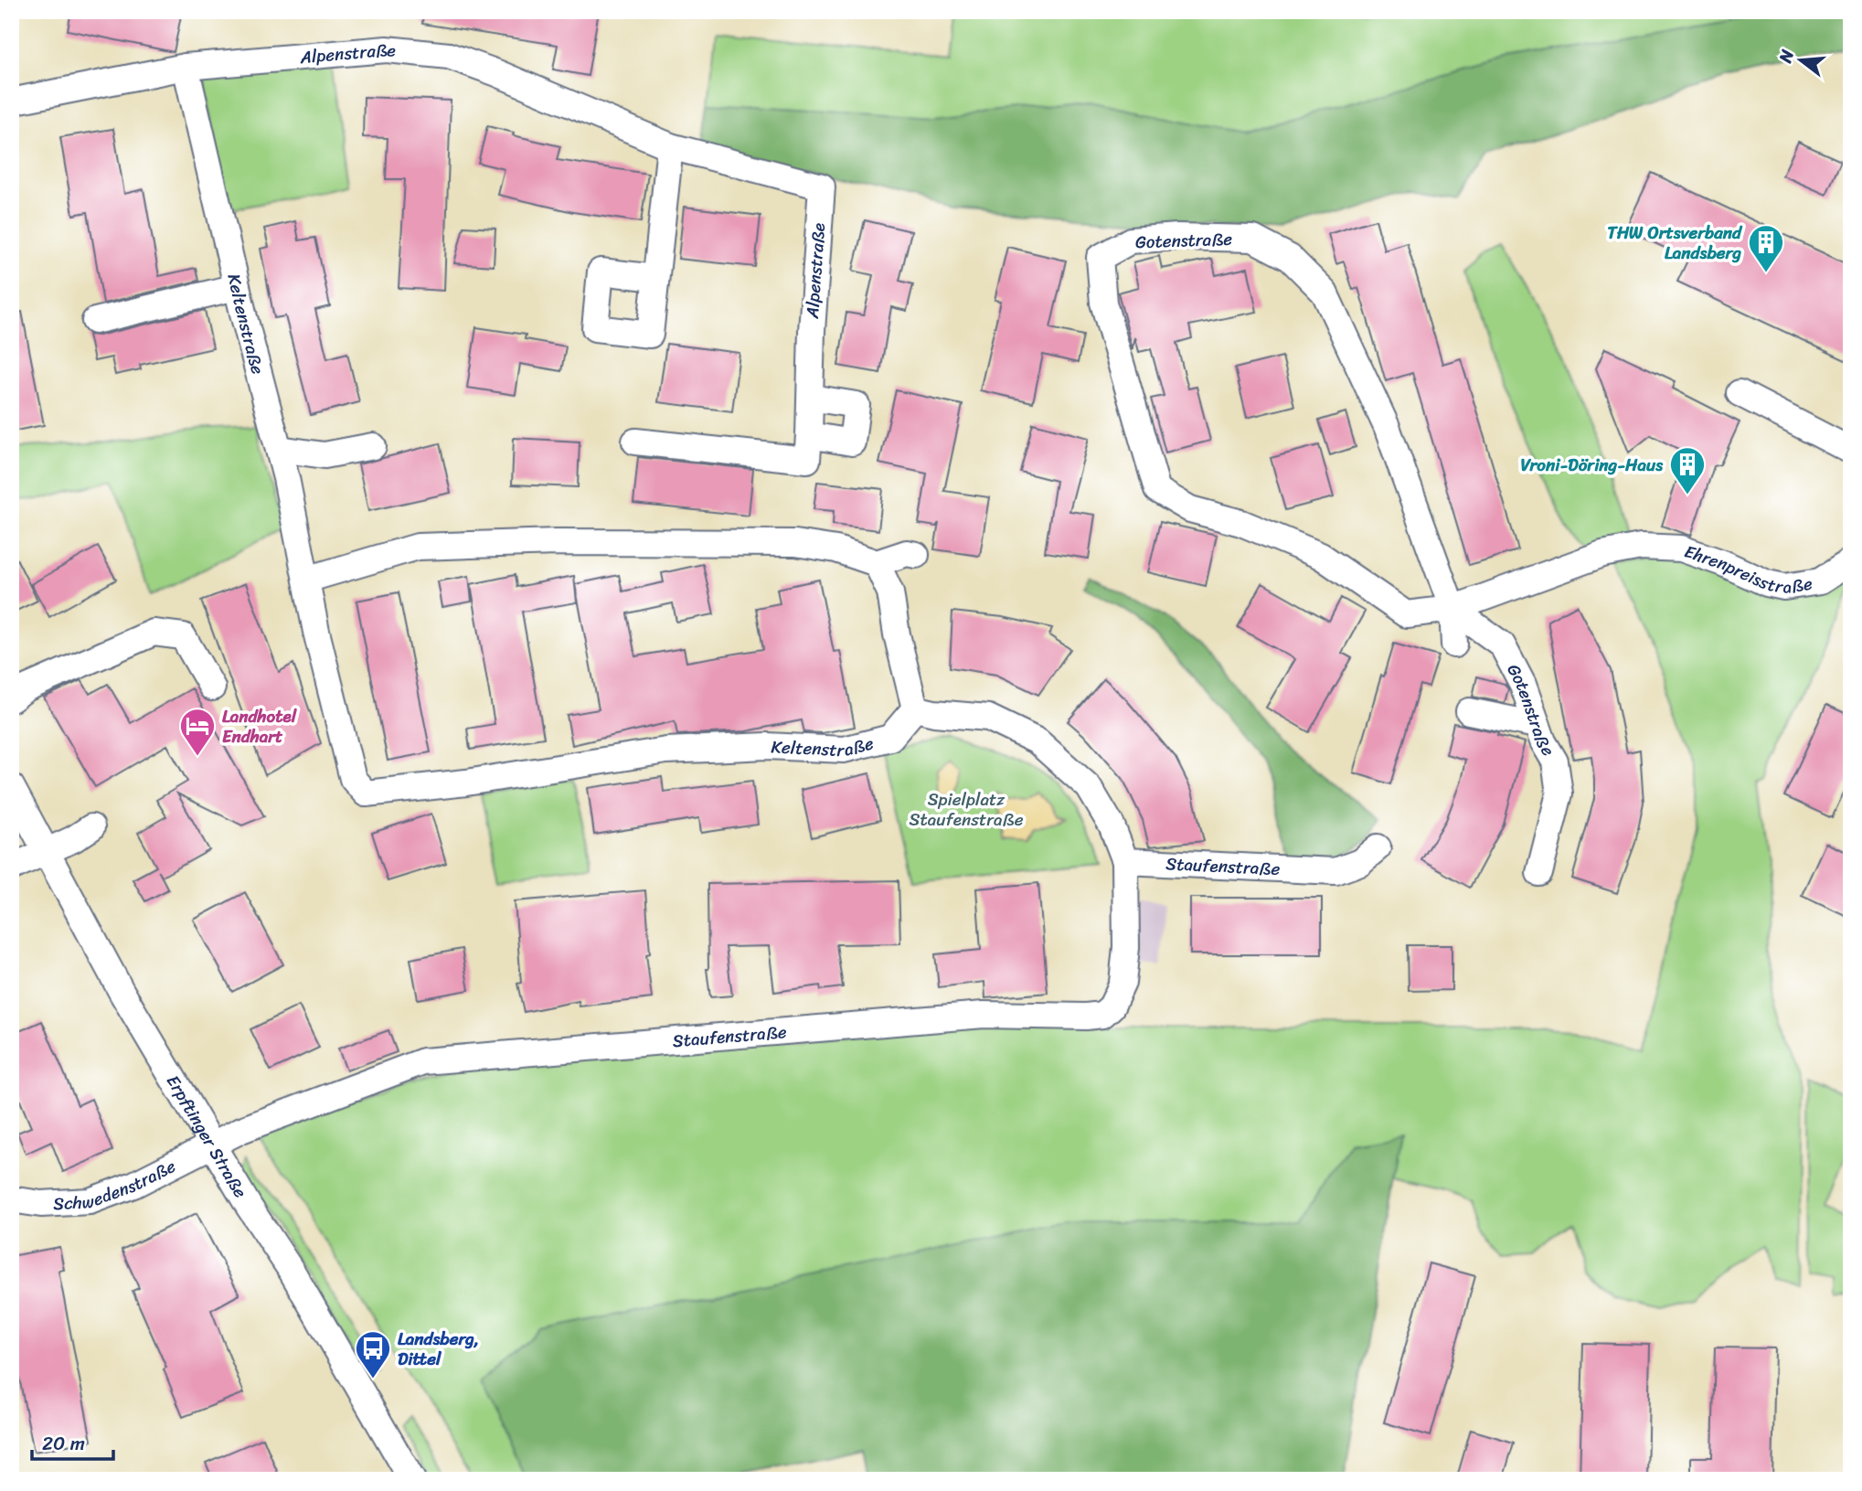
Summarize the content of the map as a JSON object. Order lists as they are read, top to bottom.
{
  "streets": {
    "street": [
      "Alpenstraße",
      "Gotenstraße",
      "Keltenstraße",
      "Ehrenpreisstraße",
      "Staufenstraße",
      "Erpftinger Straße",
      "Schwedenstraße"
    ]
  },
  "crossings": [
    ["Alpenstraße", "Keltenstraße"],
    ["Gotenstraße", "Ehrenpreisstraße"],
    ["Keltenstraße", "Staufenstraße"],
    ["Staufenstraße", "Erpftinger Straße"],
    ["Staufenstraße", "Schwedenstraße"],
    ["Erpftinger Straße", "Schwedenstraße"]
  ],
  "parks": ["Spielplatz Staufenstraße"],
  "places": {
    "building": ["THW Ortsverband Landsberg", "Vroni-Döring-Haus"],
    "hotel": ["Landhotel Endhart"],
    "bus stop": ["Landsberg, Dittel"]
  },
  "scale_bar": "20 m",
  "north": "left"
}
